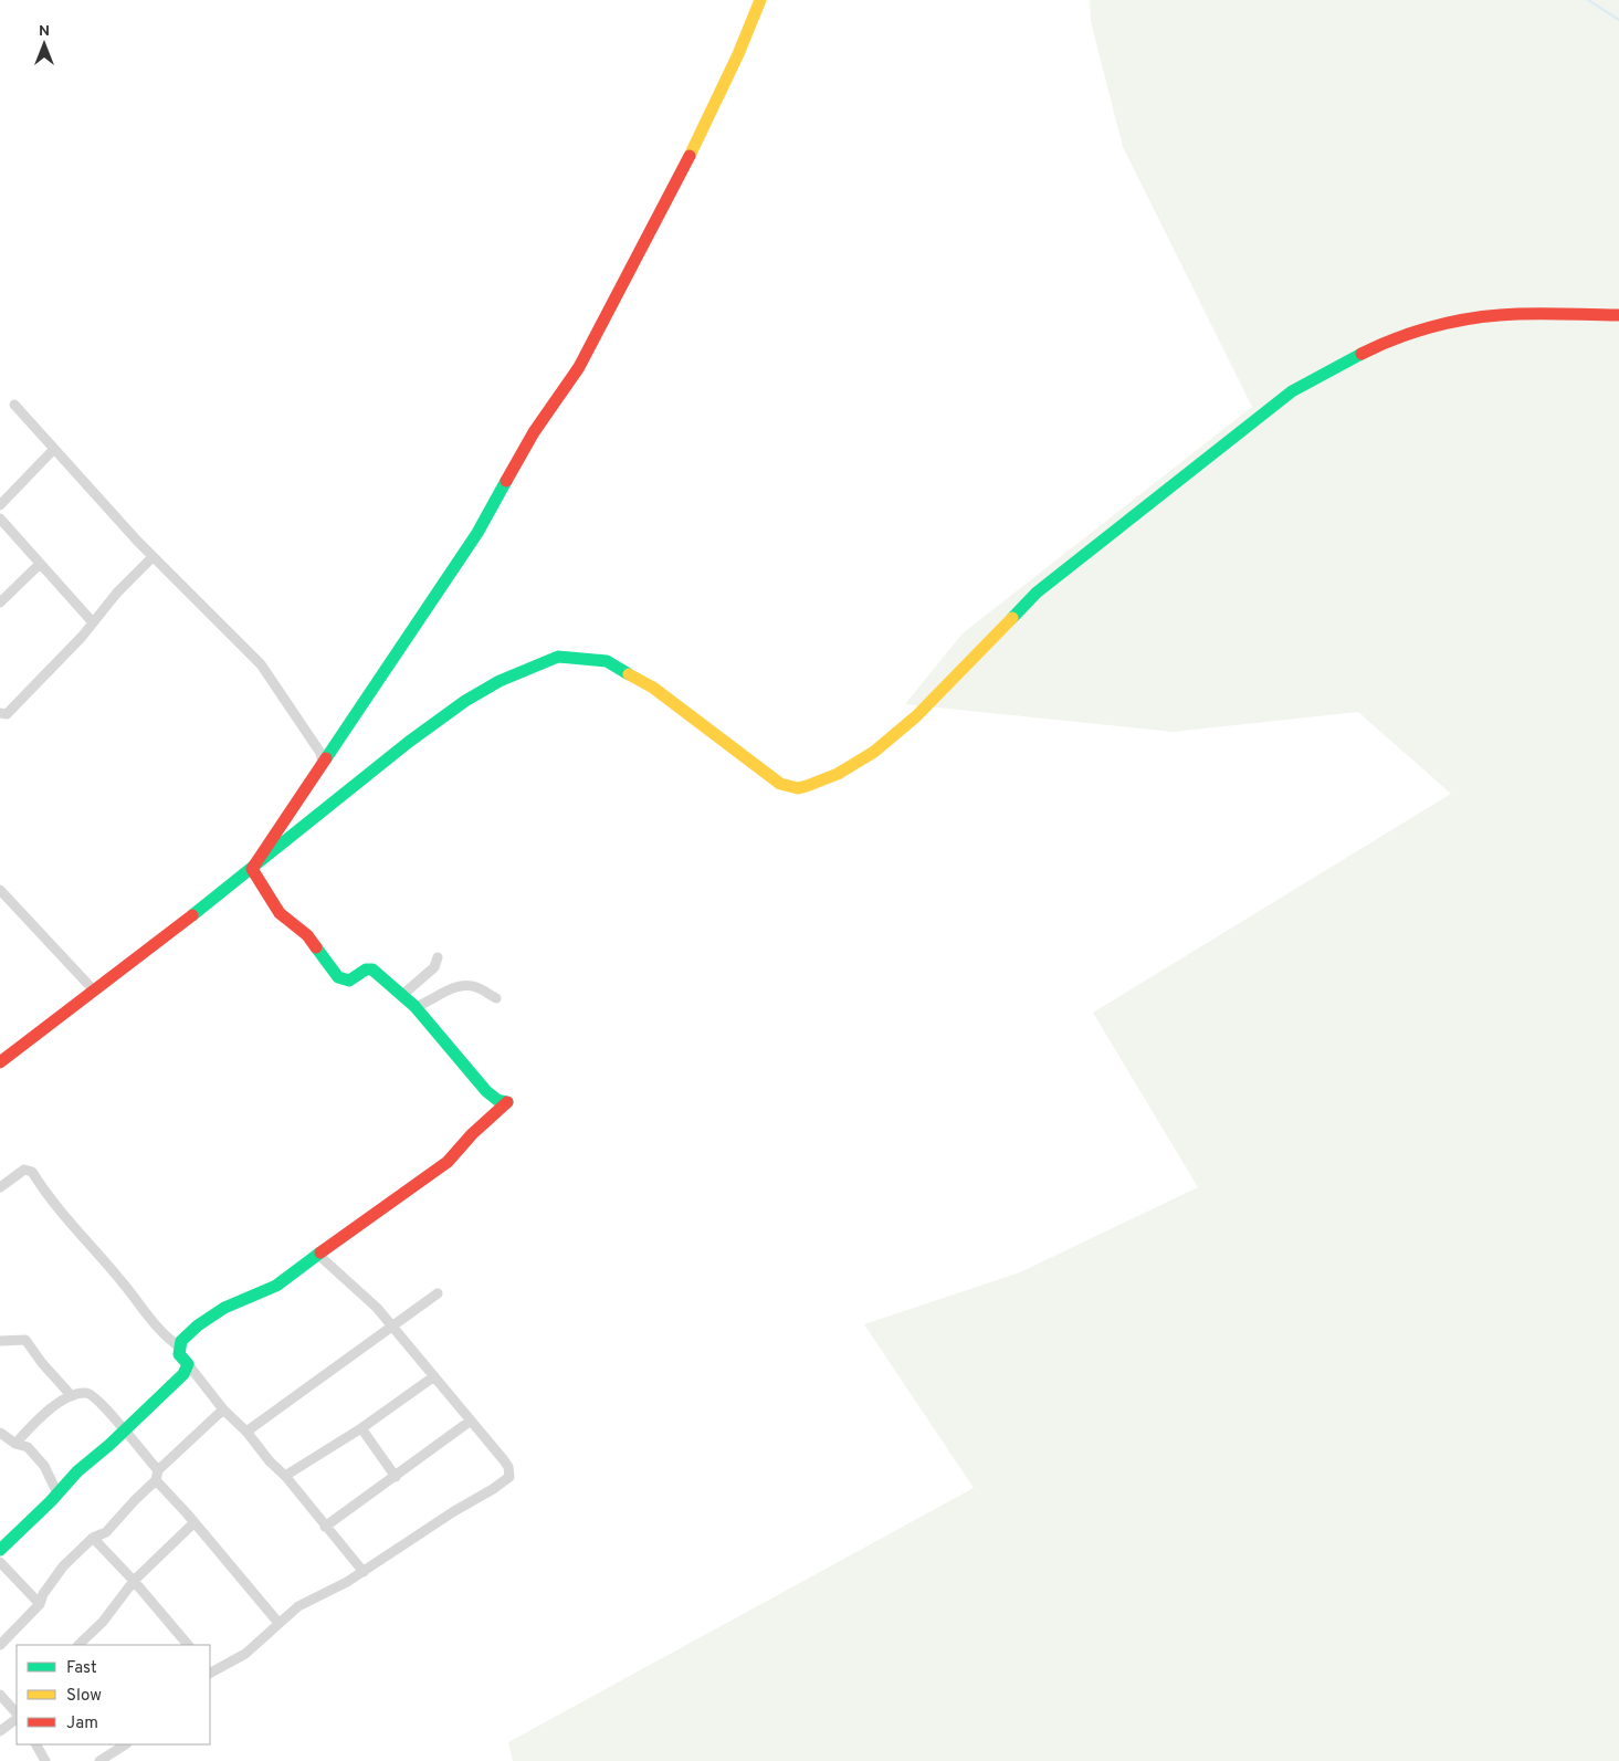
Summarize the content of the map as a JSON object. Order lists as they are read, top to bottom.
{
  "legend": ["Fast", "Slow", "Jam"],
  "north": "top"
}
